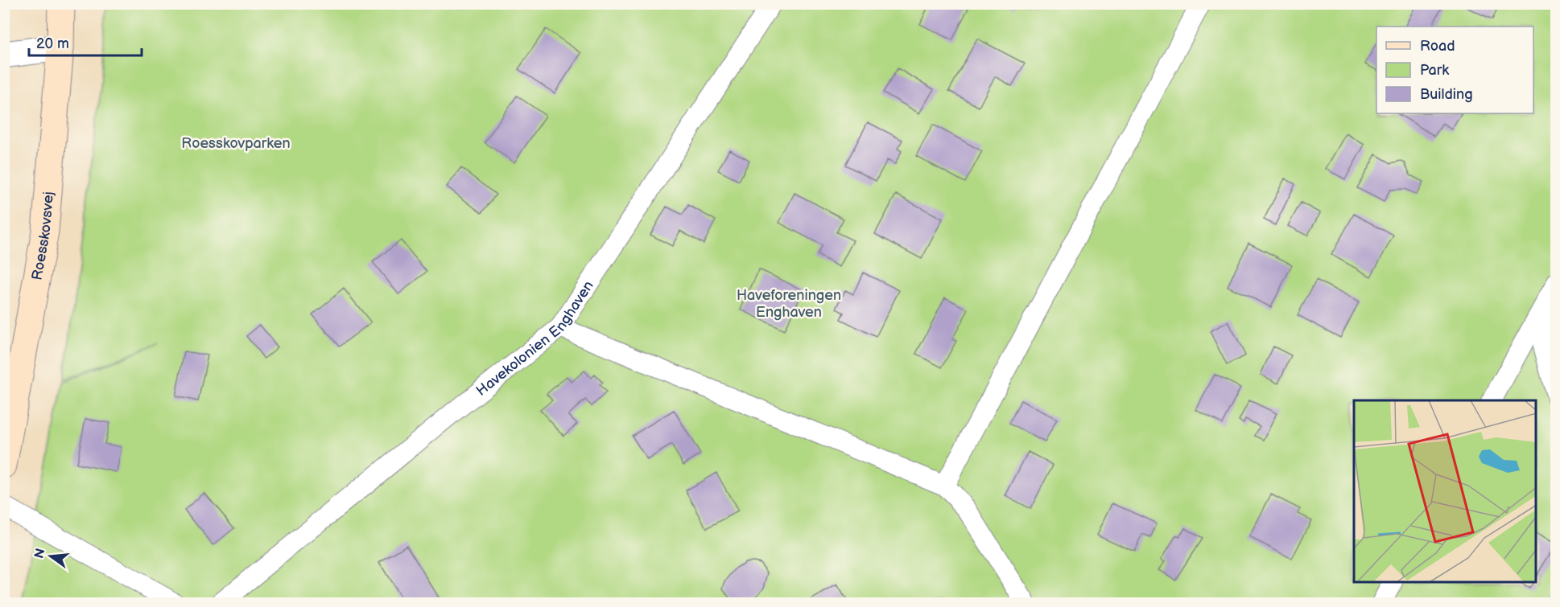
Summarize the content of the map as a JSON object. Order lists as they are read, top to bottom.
{
  "streets": {
    "street": ["Roesskovsvej"],
    "lane": ["Havekolonien Enghaven"]
  },
  "parks": ["Roesskovparken", "Haveforeningen Enghaven"],
  "legend": ["Road", "Park", "Building"],
  "scale_bar": "20 m",
  "north": "left"
}
